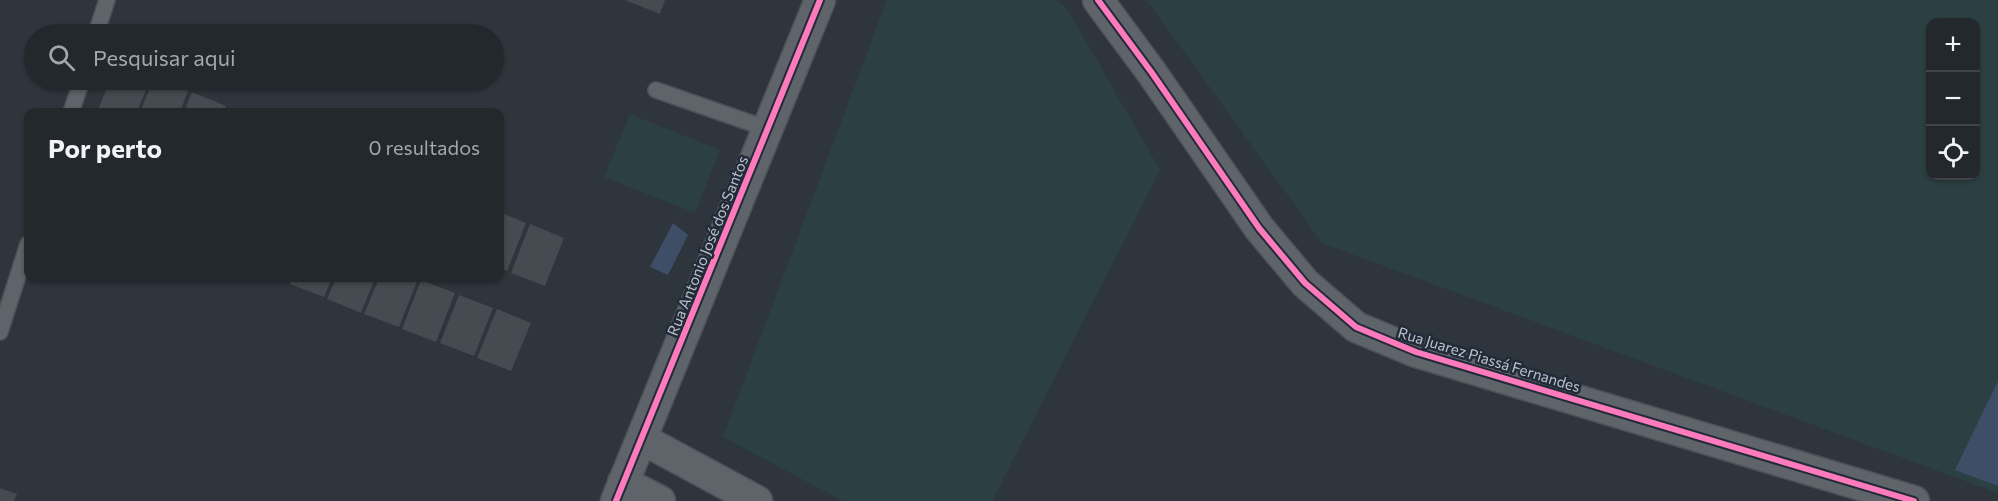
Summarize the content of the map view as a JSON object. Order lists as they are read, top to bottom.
{
  "streets": {
    "street": ["Rua Antonio José dos Santos", "Rua Juarez Piassá Fernandes"]
  },
  "page": {
    "map_buttons": ["+", "−"],
    "search": "Pesquisar aqui",
    "heading": ["Por perto", "0 resultados"]
  }
}
